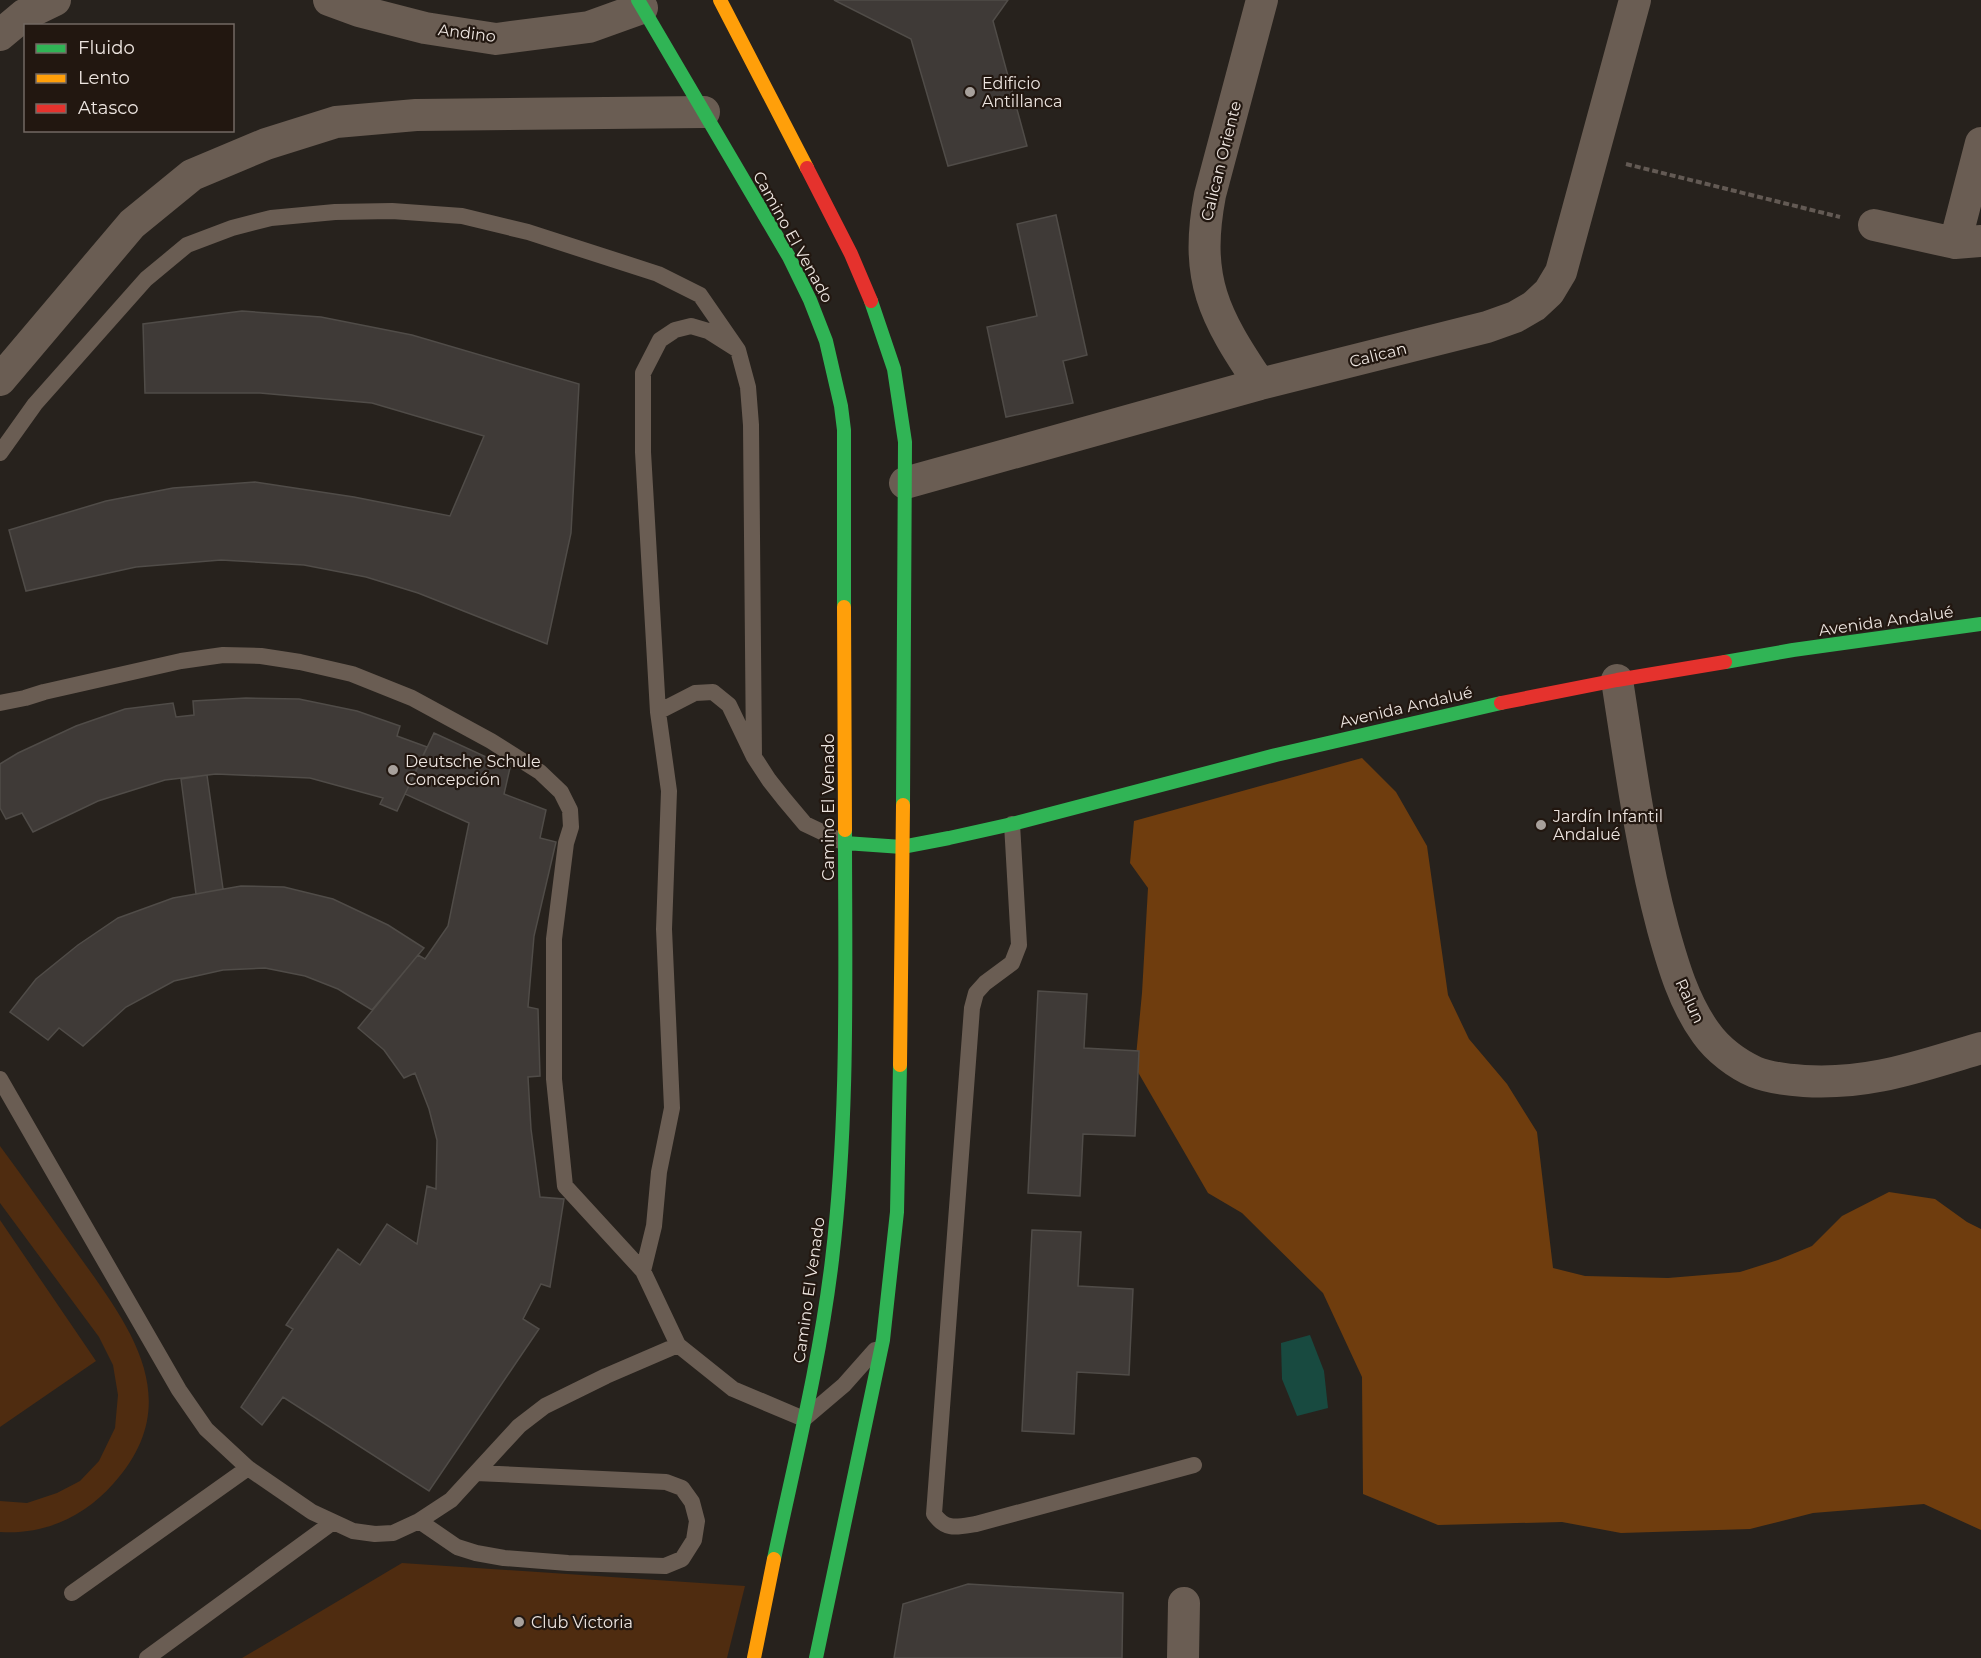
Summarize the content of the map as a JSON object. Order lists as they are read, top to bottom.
{
  "streets": {
    "street": [
      "Andino",
      "Calican Oriente",
      "Camino El Venado",
      "Calican",
      "Avenida Andalué",
      "Ralun"
    ]
  },
  "crossings": [
    ["Andino", "Camino El Venado"],
    ["Calican Oriente", "Calican"],
    ["Camino El Venado", "Avenida Andalué"],
    ["Avenida Andalué", "Ralun"]
  ],
  "places": [
    "Edificio Antillanca",
    "Deutsche Schule Concepción",
    "Jardín Infantil Andalué",
    "Club Victoria"
  ],
  "legend": ["Fluido", "Lento", "Atasco"]
}
